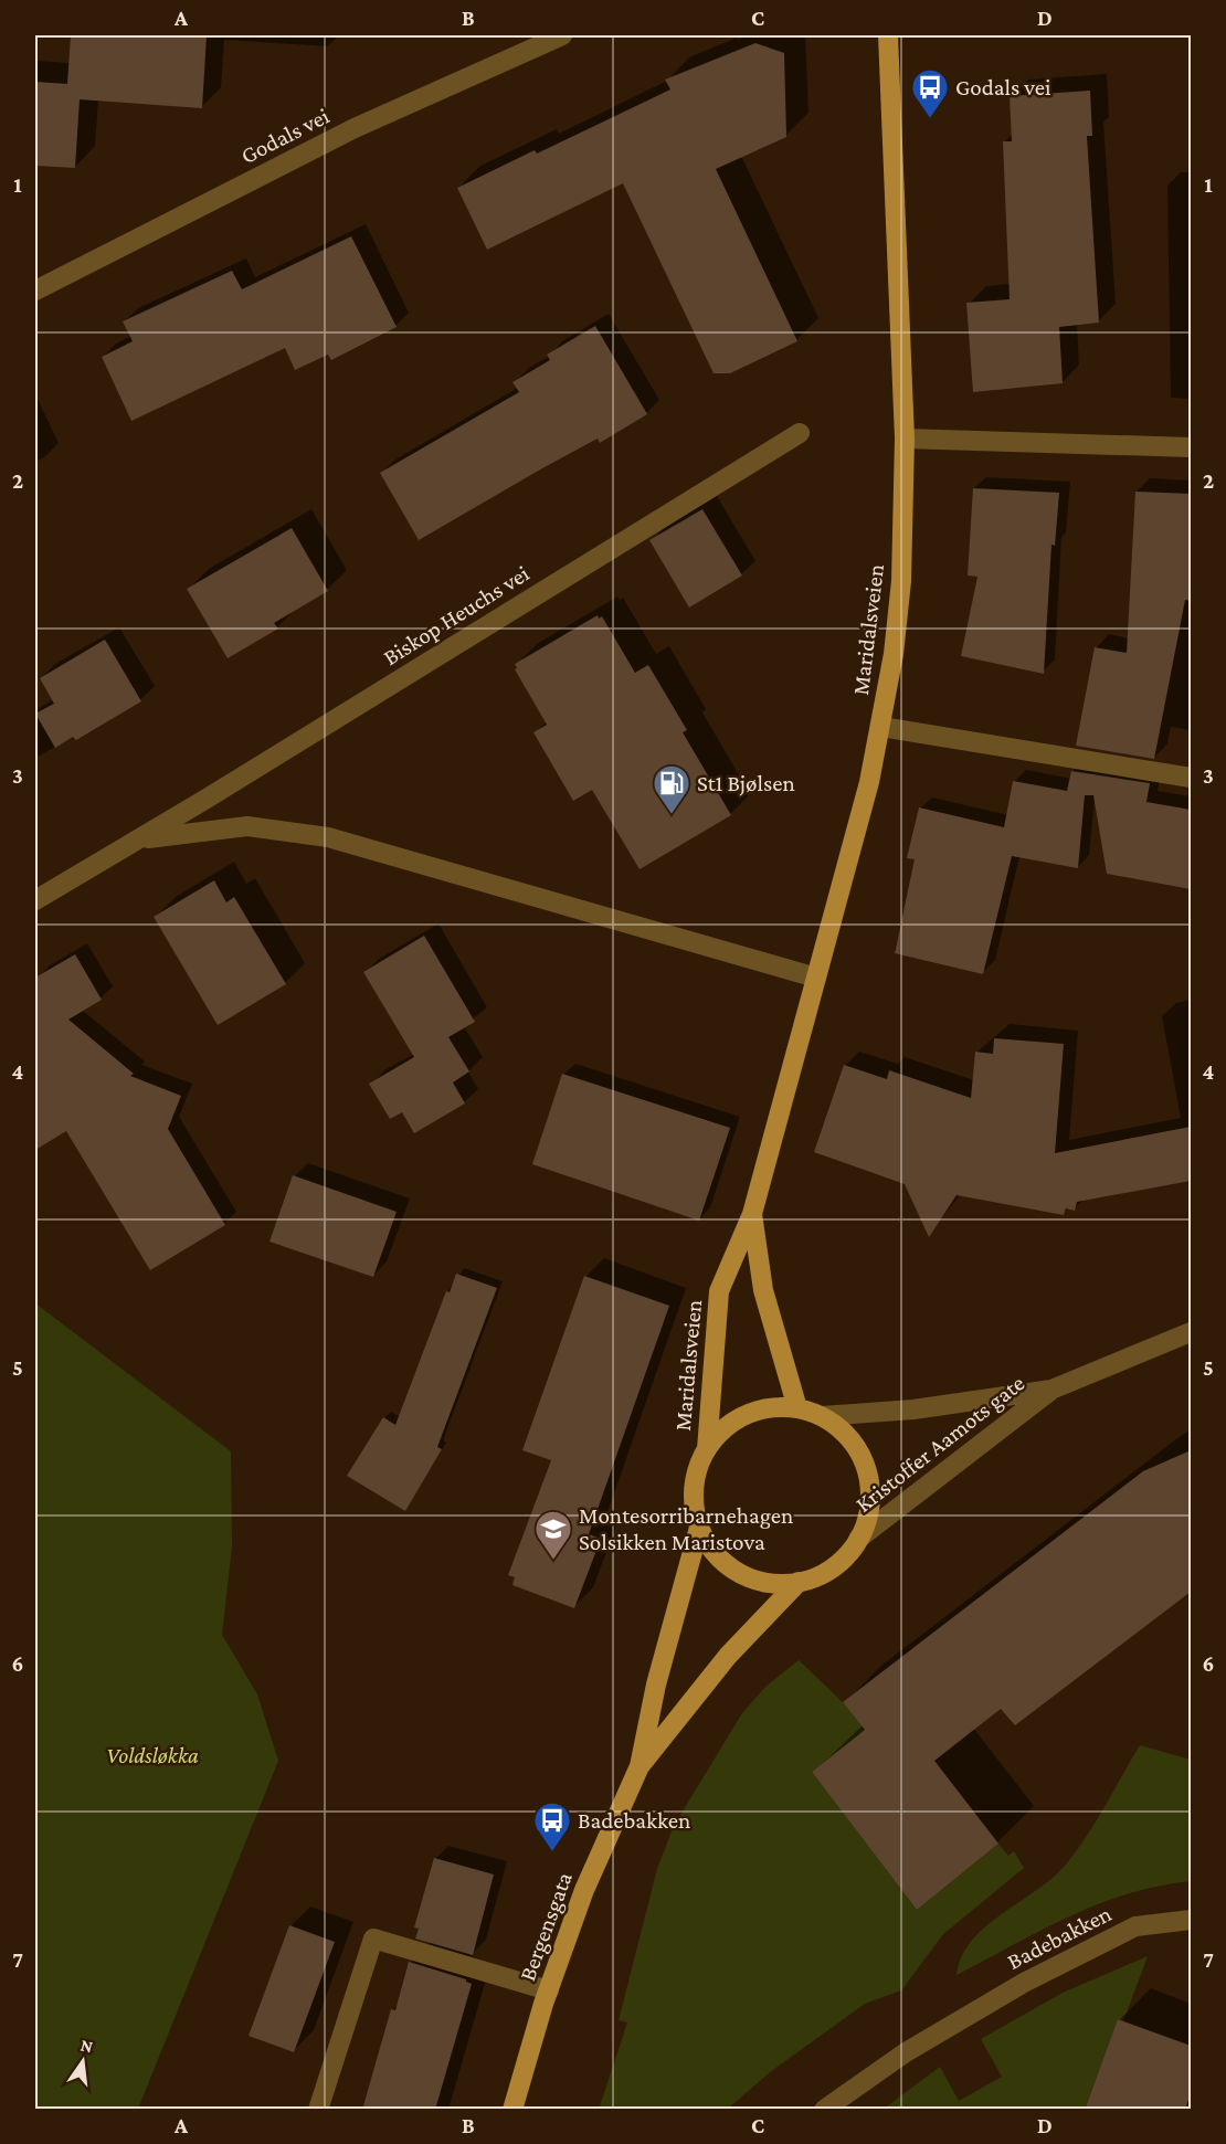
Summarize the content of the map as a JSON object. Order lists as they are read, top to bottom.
{
  "streets": {
    "main road": ["Maridalsveien", "Bergensgata"],
    "street": [
      "Godals vei",
      "Biskop Heuchs vei",
      "Kristoffer Aamots gate",
      "Badebakken"
    ]
  },
  "crossings": [
    ["Biskop Heuchs vei", "Maridalsveien"],
    ["Maridalsveien", "Kristoffer Aamots gate"],
    ["Maridalsveien", "Bergensgata"],
    ["Kristoffer Aamots gate", "Bergensgata"]
  ],
  "parks": ["Voldsløkka"],
  "places": {
    "bus stop": ["Godals vei", "Badebakken"],
    "fuel station": ["St1 Bjølsen"],
    "school or university": ["Montesorribarnehagen Solsikken Maristova"]
  },
  "north": "top",
  "grid": {
    "columns": [
      "A",
      "B",
      "C",
      "D"
    ],
    "rows": [
      "1",
      "2",
      "3",
      "4",
      "5",
      "6",
      "7"
    ]
  }
}
